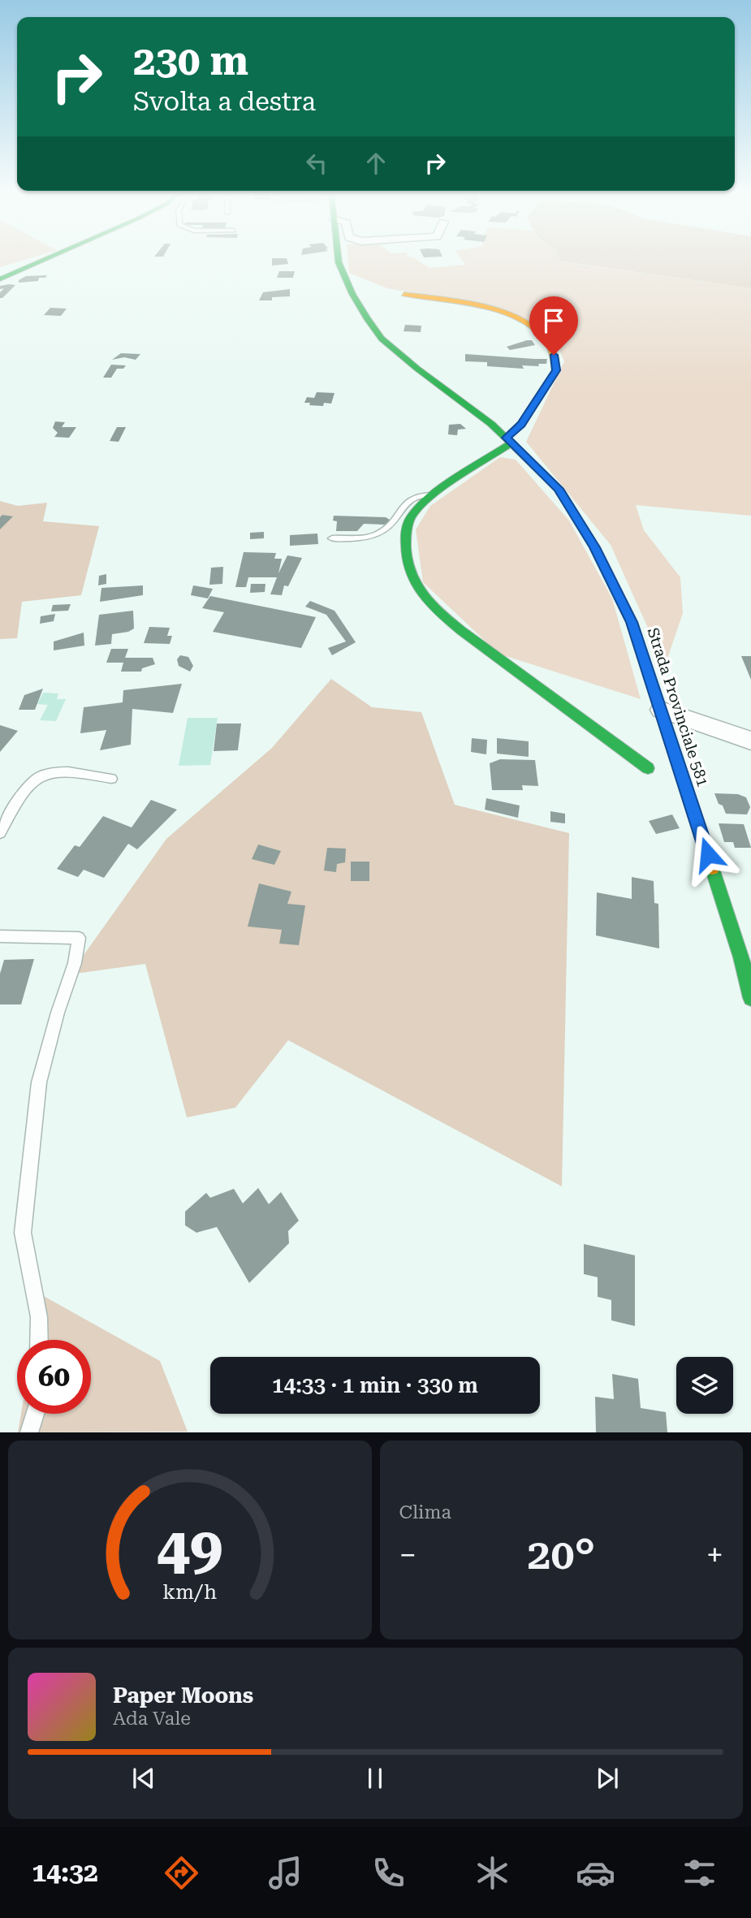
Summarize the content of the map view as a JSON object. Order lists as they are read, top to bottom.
{
  "streets": {
    "street": ["Strada Provinciale 581"]
  },
  "page": {
    "turn": ["230 m", "Svolta a destra"],
    "limit": "60",
    "trip": "14:33 · 1 min · 330 m",
    "tile": "Clima",
    "heat": ["−", "20°", "+"],
    "song": ["Paper Moons", "Ada Vale"],
    "tabs": "14:32",
    "gauge": ["49", "km/h"]
  }
}
